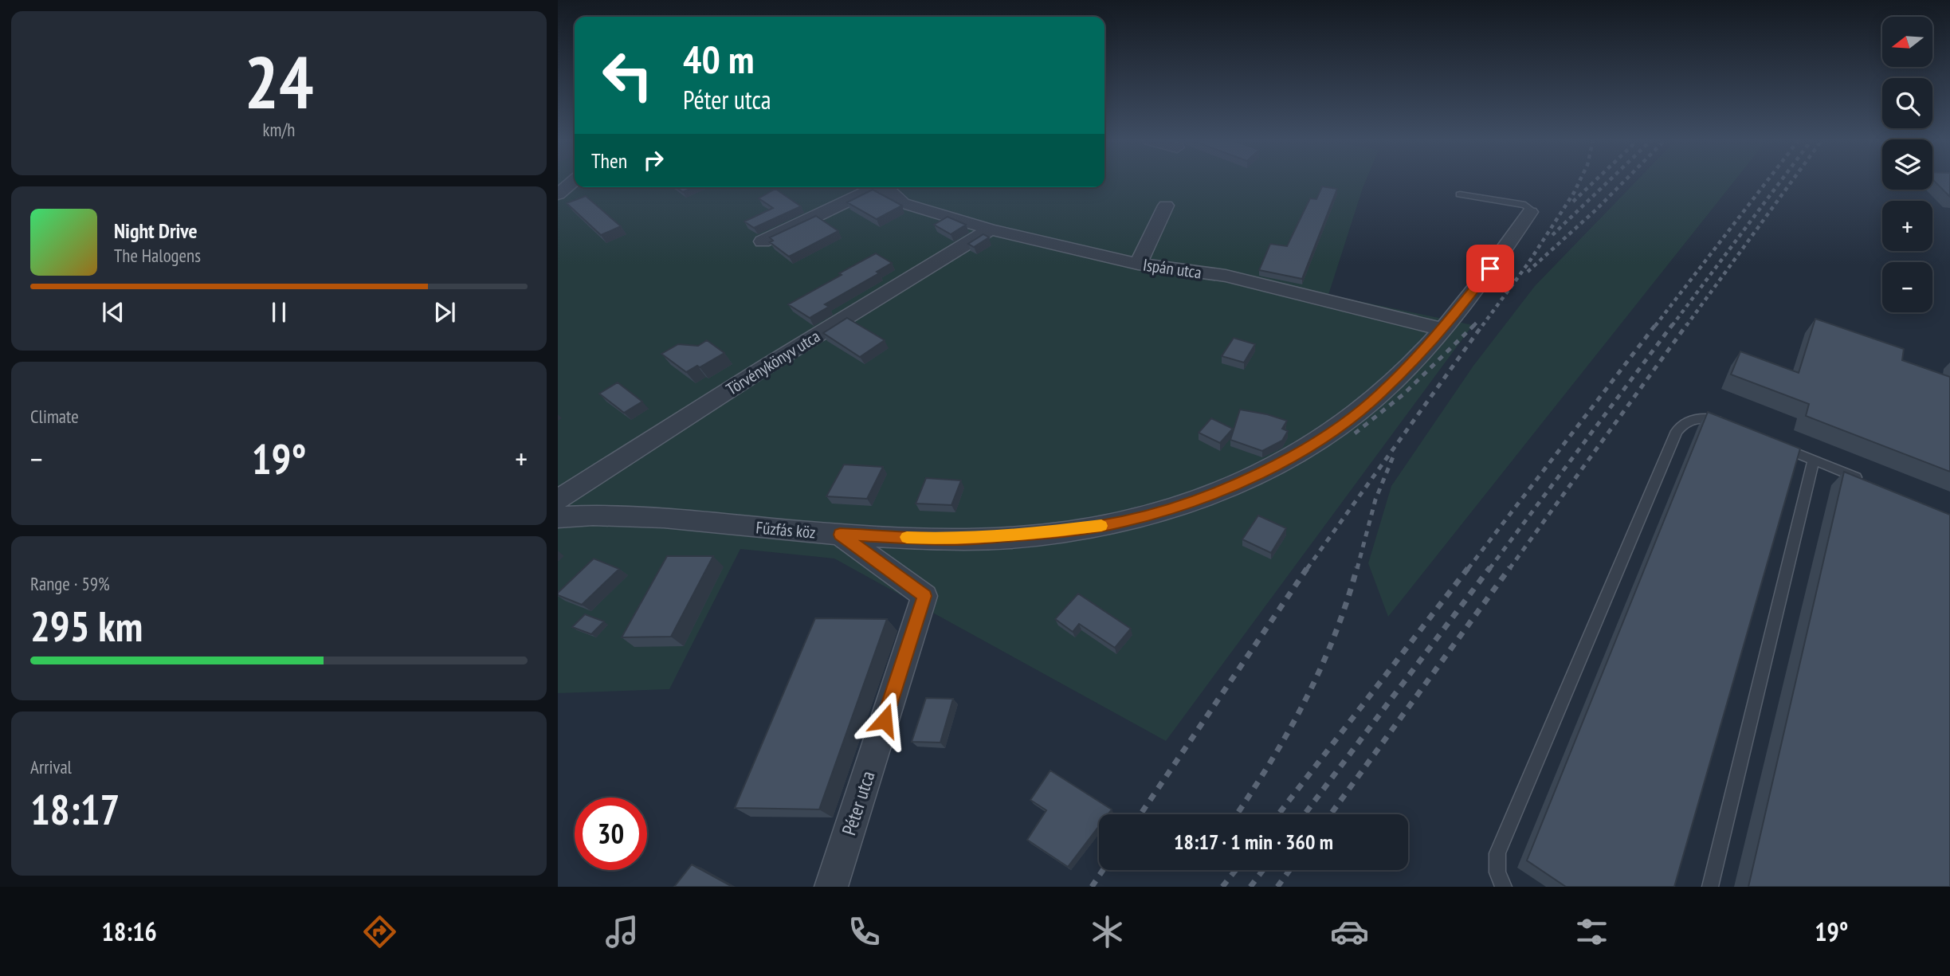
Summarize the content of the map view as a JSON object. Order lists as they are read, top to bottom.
{
  "streets": {
    "street": [
      "Ispán utca",
      "Törvénykönyv utca",
      "Fűzfás köz",
      "Péter utca"
    ]
  },
  "crossings": [
    ["Ispán utca", "Törvénykönyv utca"],
    ["Ispán utca", "Fűzfás köz"],
    ["Fűzfás köz", "Péter utca"]
  ],
  "north": "left",
  "page": {
    "tile": [
      ["24", "km/h"],
      "Climate",
      ["Range · 59%", "295 km"],
      ["Arrival", "18:17"]
    ],
    "map_buttons": ["+", "−"],
    "turn": ["40 m", "Péter utca"],
    "then": "Then",
    "song": ["Night Drive", "The Halogens"],
    "heat": ["−", "19°", "+"],
    "limit": "30",
    "trip": "18:17 · 1 min · 360 m",
    "tabs": ["18:16", "19°"]
  }
}
